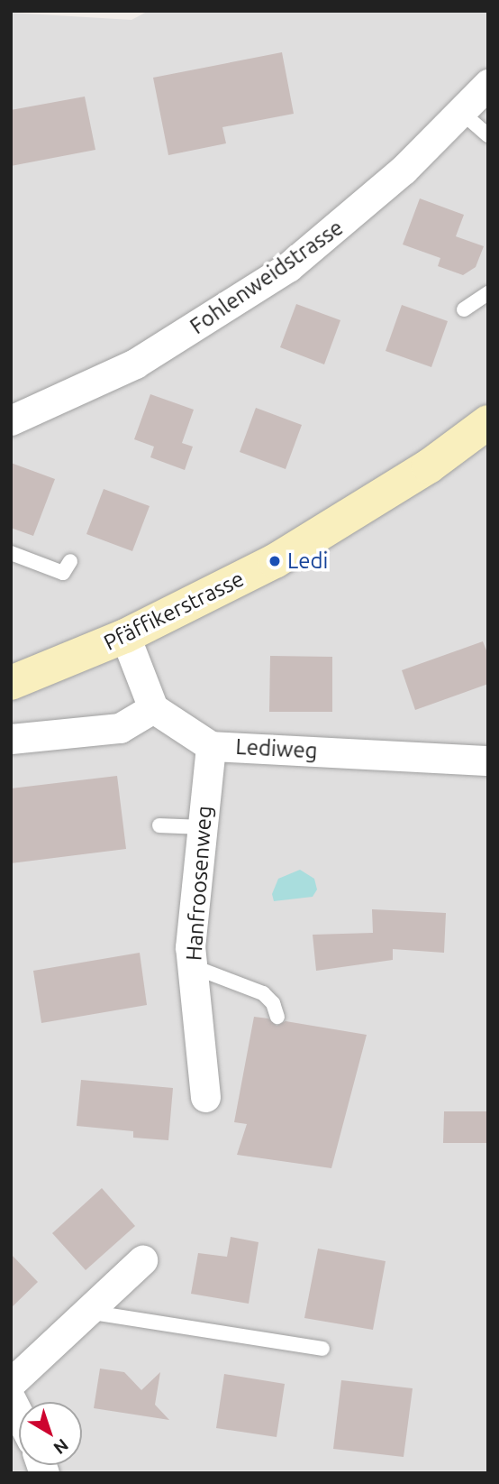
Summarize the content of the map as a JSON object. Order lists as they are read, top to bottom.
{
  "streets": {
    "main road": ["Pfäffikerstrasse"],
    "street": ["Fohlenweidstrasse", "Lediweg", "Hanfroosenweg"]
  },
  "crossings": [
    ["Lediweg", "Hanfroosenweg"]
  ],
  "places": ["Ledi"],
  "north": "bottom right"
}
